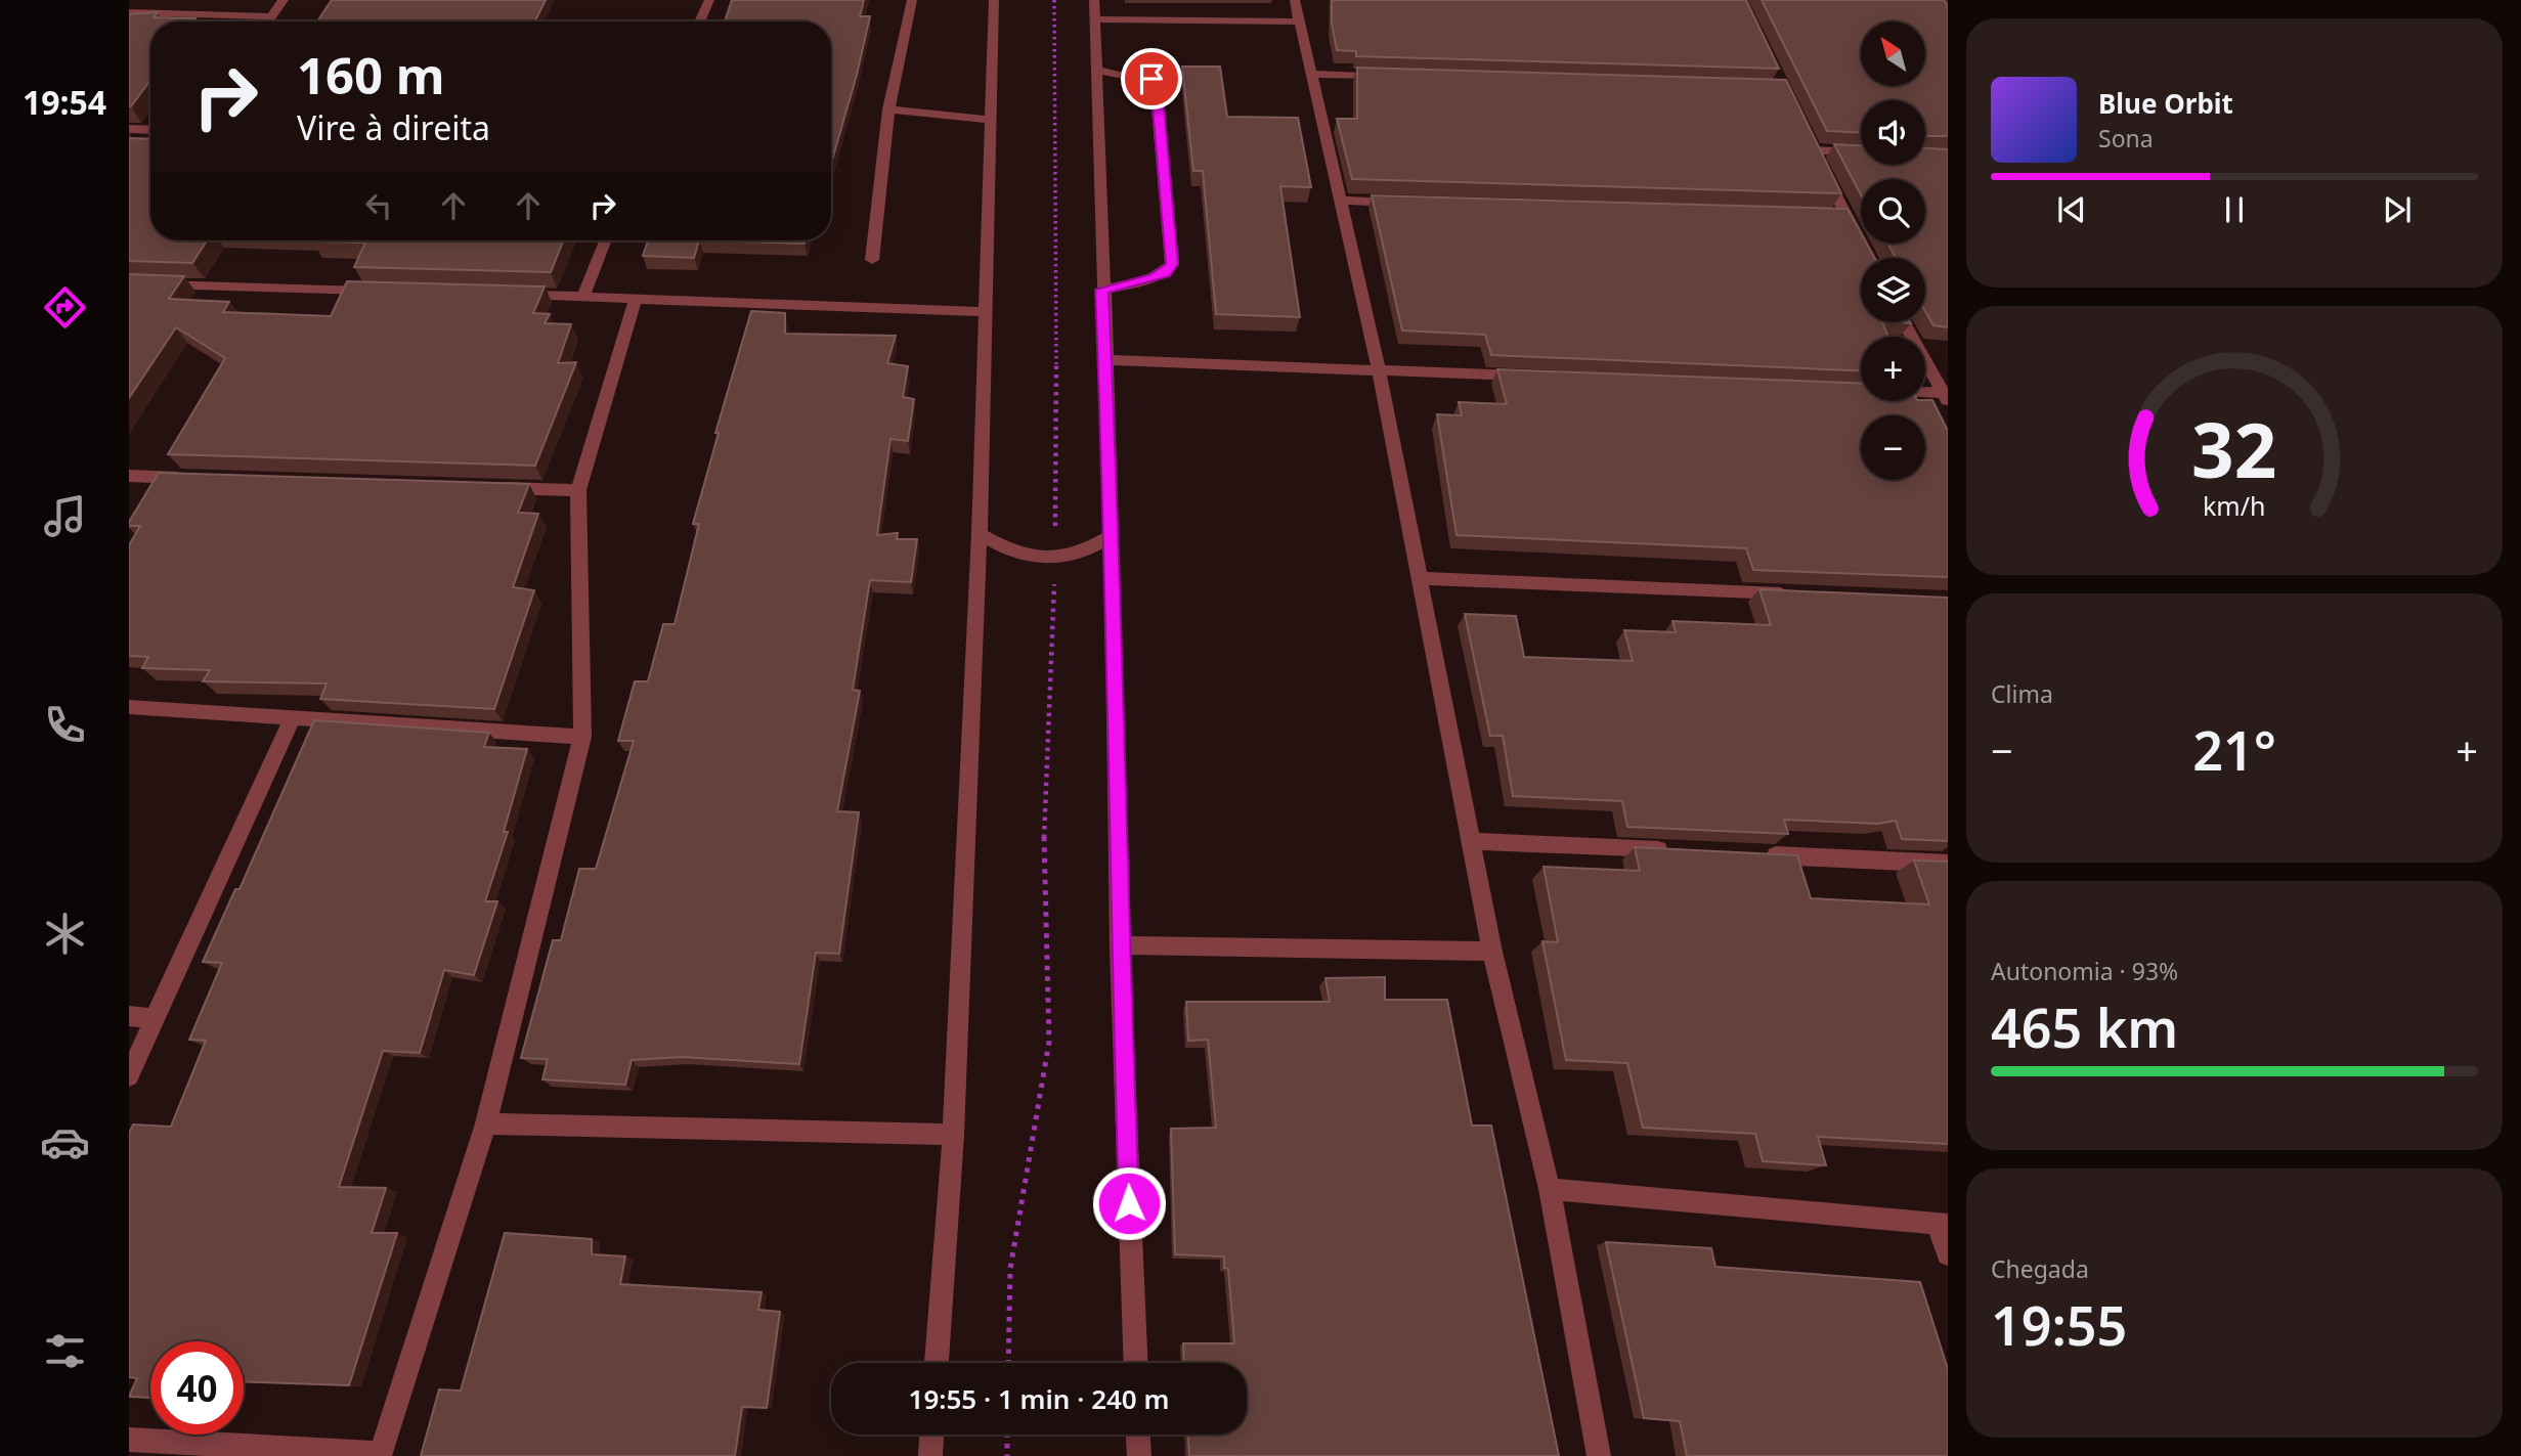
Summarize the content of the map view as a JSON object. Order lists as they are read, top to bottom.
{
  "north": "top left",
  "page": {
    "tabs": "19:54",
    "map_buttons": ["+", "−"],
    "turn": ["160 m", "Vire à direita"],
    "song": ["Blue Orbit", "Sona"],
    "tile": [
      "Clima",
      ["Autonomia · 93%", "465 km"],
      ["Chegada", "19:55"]
    ],
    "heat": ["−", "21°", "+"],
    "limit": "40",
    "trip": "19:55 · 1 min · 240 m",
    "gauge": ["32", "km/h"]
  }
}
